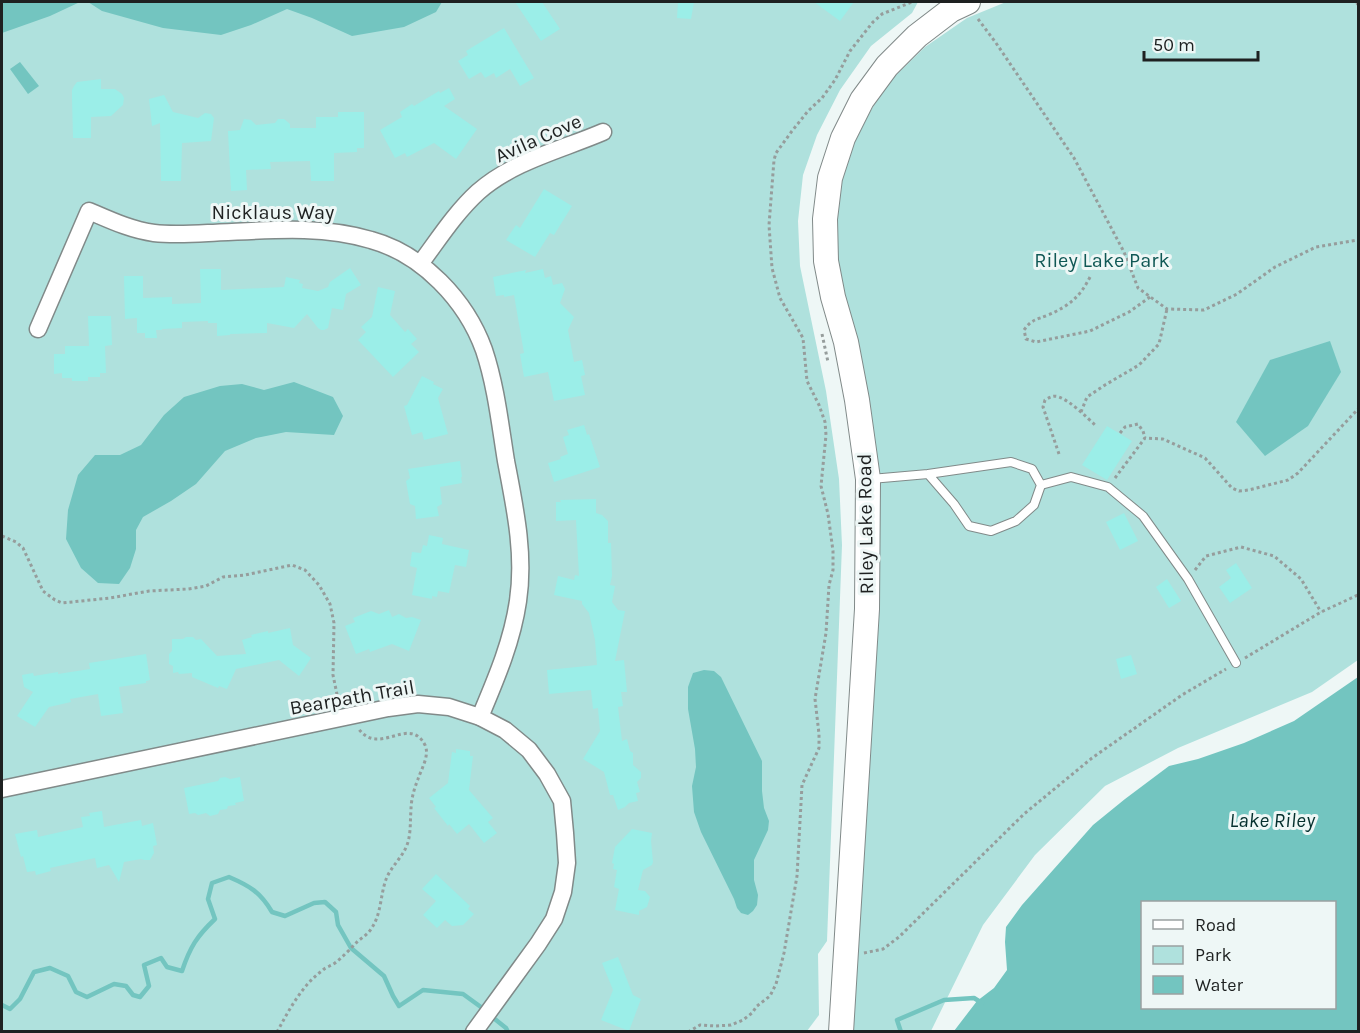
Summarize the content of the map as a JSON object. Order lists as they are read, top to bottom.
{
  "streets": {
    "street": [
      "Avila Cove",
      "Nicklaus Way",
      "Riley Lake Road",
      "Bearpath Trail"
    ]
  },
  "crossings": [
    ["Avila Cove", "Nicklaus Way"],
    ["Nicklaus Way", "Bearpath Trail"]
  ],
  "water": ["Lake Riley"],
  "parks": ["Riley Lake Park"],
  "legend": ["Road", "Park", "Water"],
  "scale_bar": "50 m"
}
